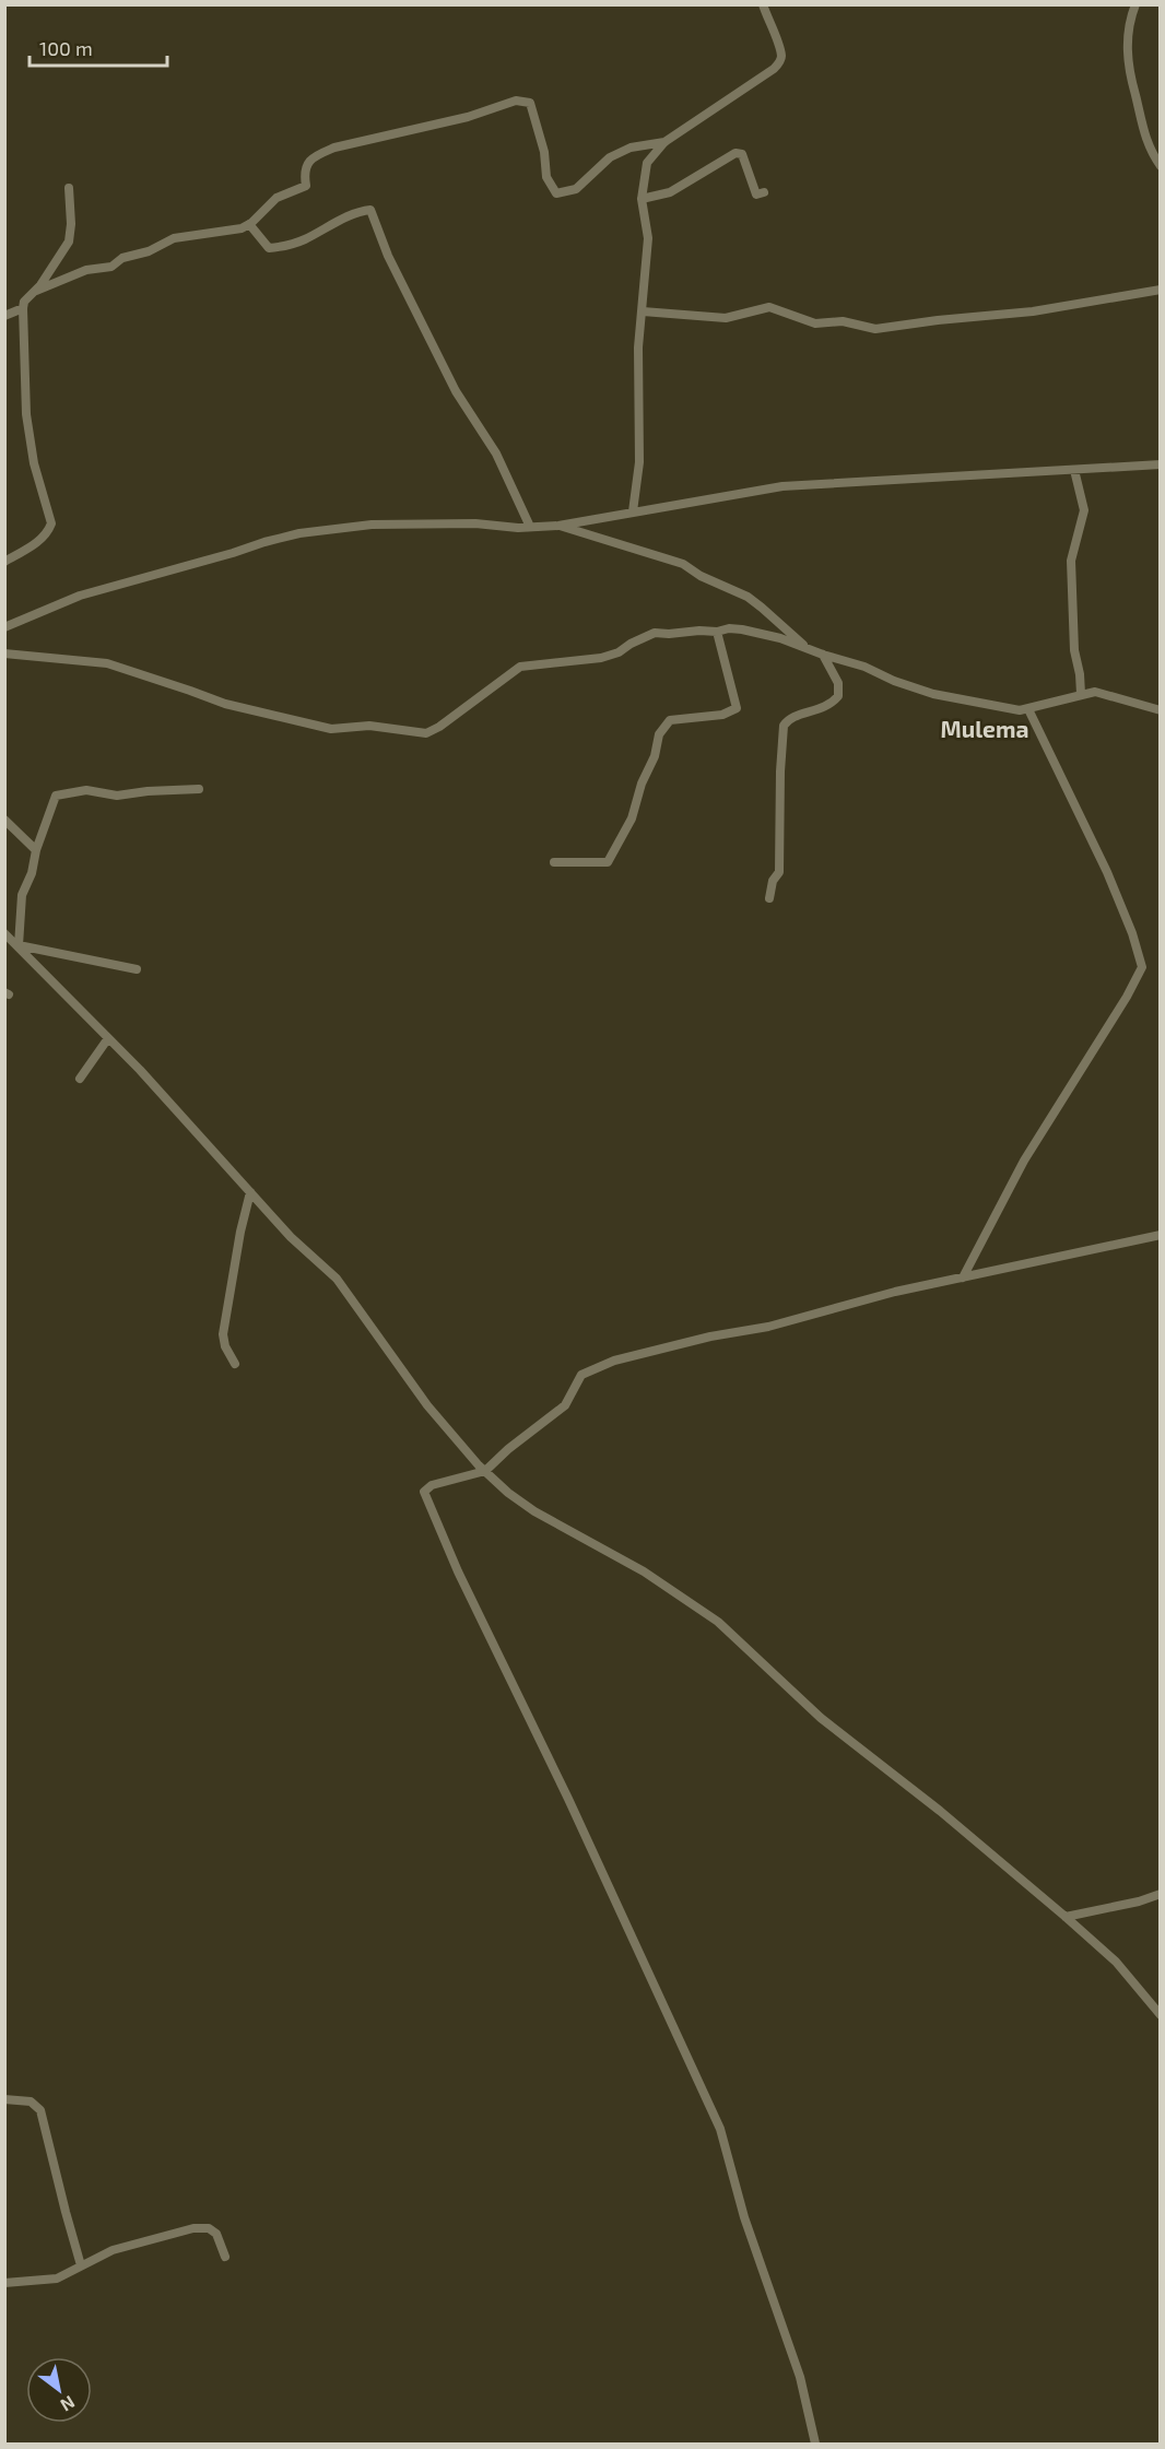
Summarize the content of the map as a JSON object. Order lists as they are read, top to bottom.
{
  "districts": ["Mulema"],
  "scale_bar": "100 m",
  "north": "bottom right"
}
